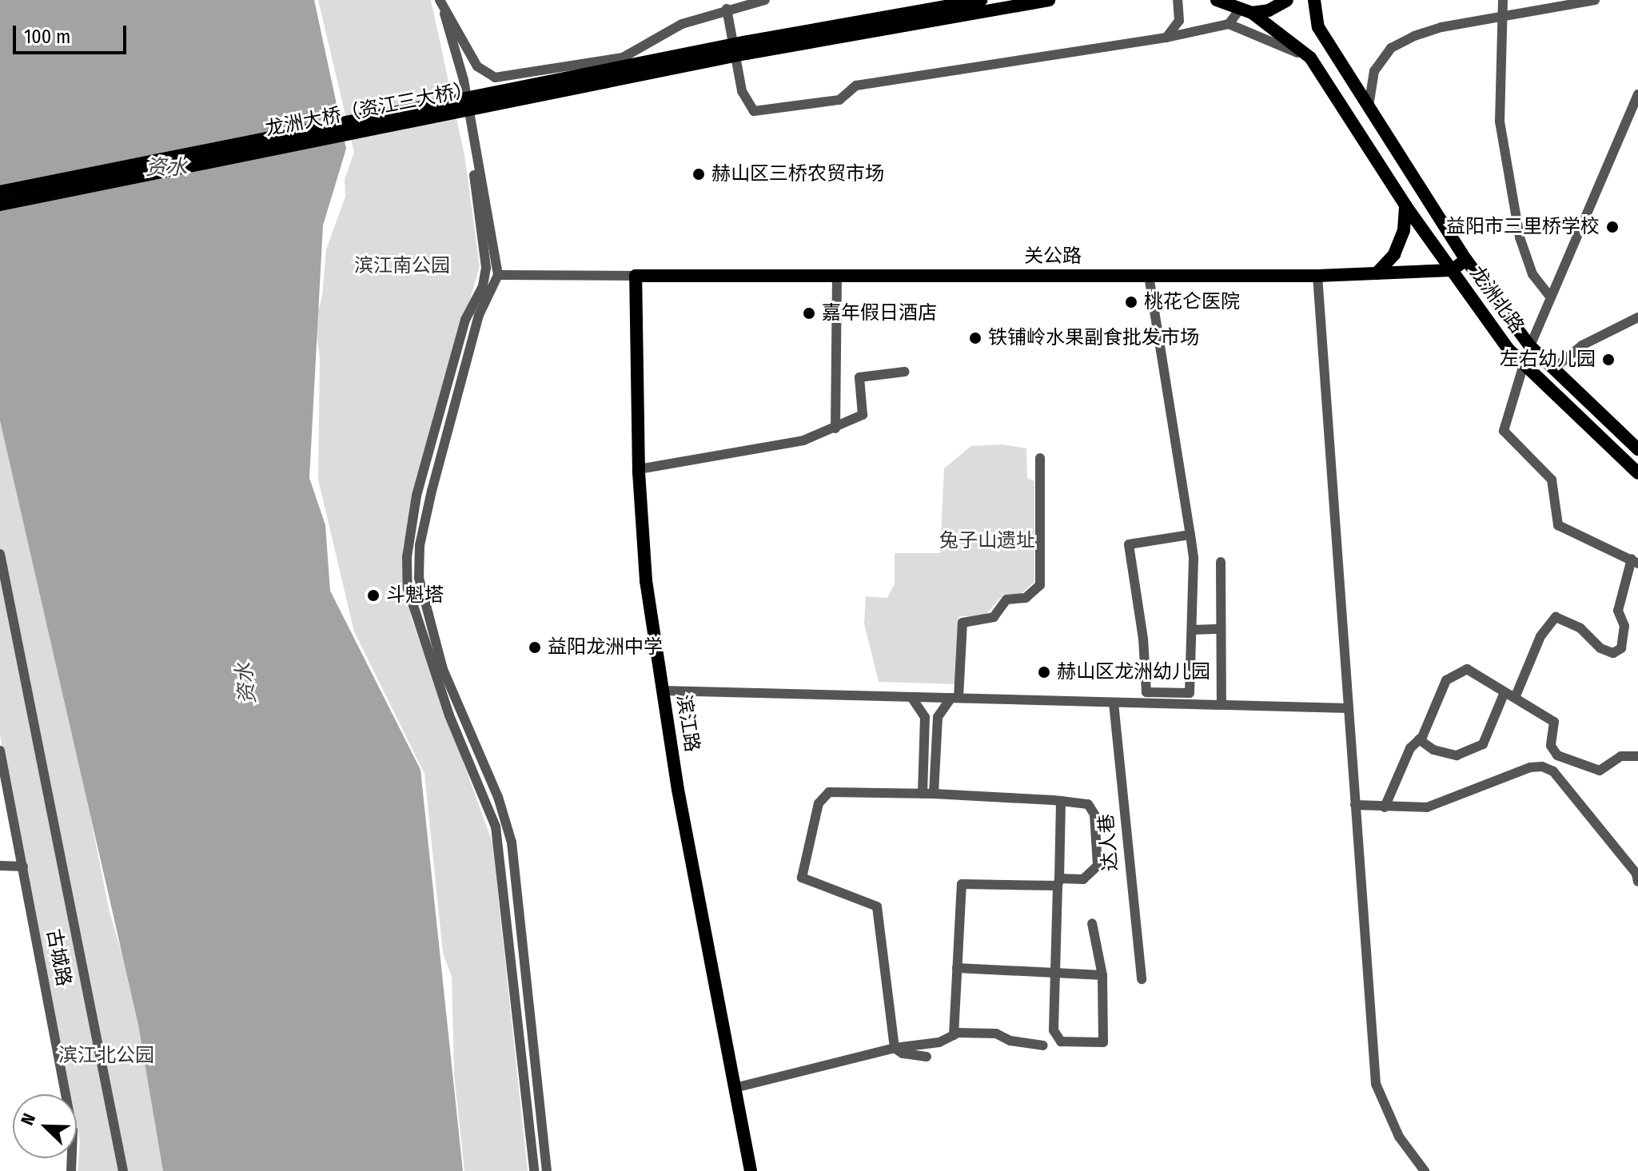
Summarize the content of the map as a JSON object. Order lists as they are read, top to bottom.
{
  "streets": {
    "main road": [
      "龙洲大桥（资江三大桥）",
      "关公路",
      "龙洲北路",
      "滨江路"
    ],
    "street": ["达人巷", "古城路"]
  },
  "crossings": [
    ["关公路", "龙洲北路"],
    ["关公路", "滨江路"]
  ],
  "water": ["资水"],
  "parks": ["滨江南公园", "兔子山遗址", "滨江北公园"],
  "places": [
    "赫山区三桥农贸市场",
    "益阳市三里桥学校",
    "桃花仑医院",
    "嘉年假日酒店",
    "铁铺岭水果副食批发市场",
    "左右幼儿园",
    "斗魁塔",
    "益阳龙洲中学",
    "赫山区龙洲幼儿园"
  ],
  "scale_bar": "100 m",
  "north": "top left"
}
